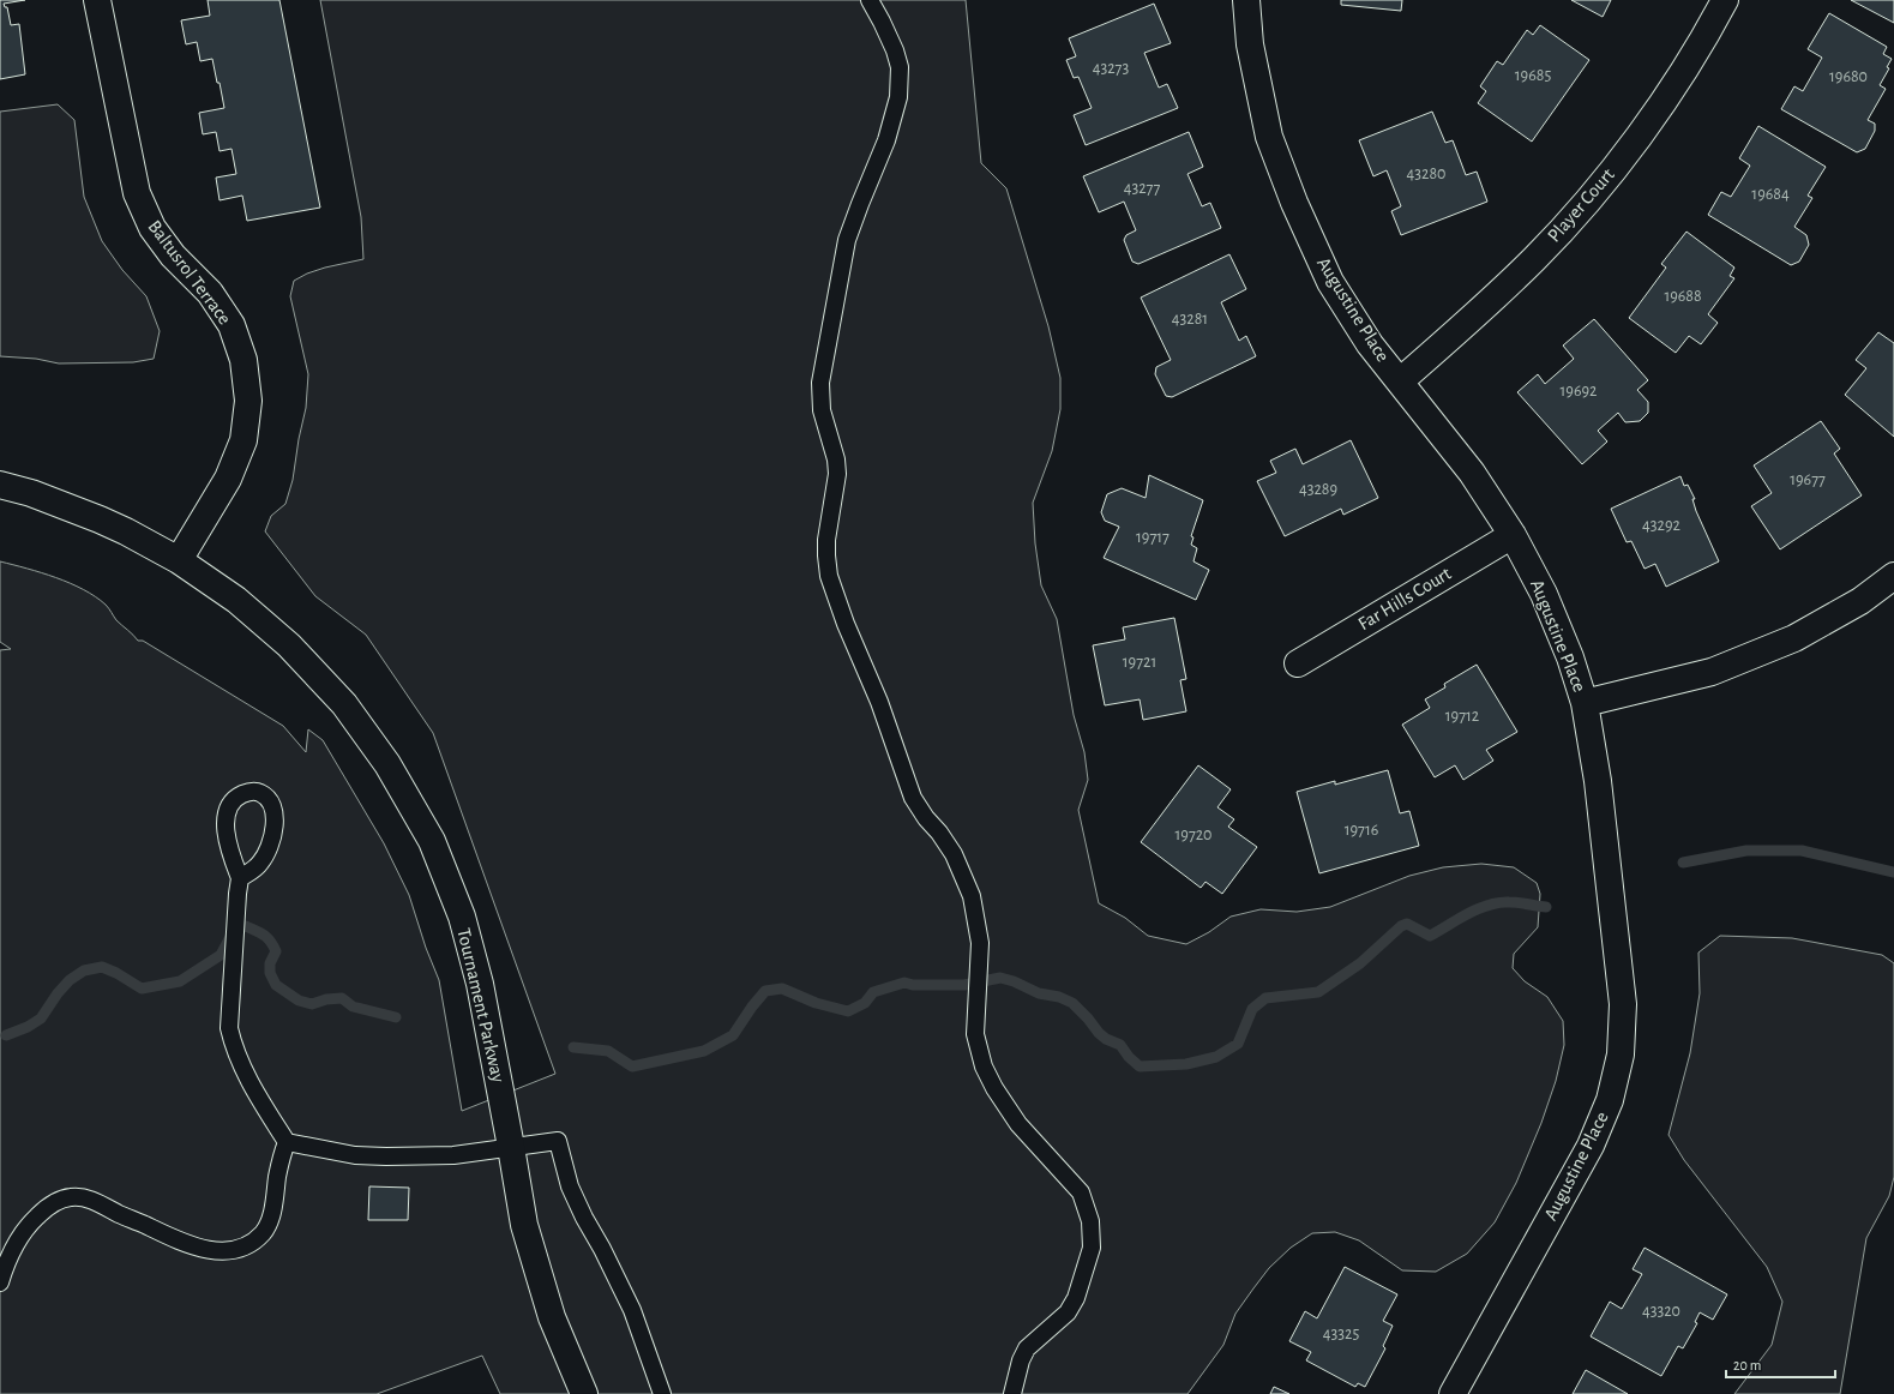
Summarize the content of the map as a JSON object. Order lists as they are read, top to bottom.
{
  "streets": {
    "street": [
      "Player Court",
      "Baltusrol Terrace",
      "Augustine Place",
      "Far Hills Court",
      "Tournament Parkway"
    ]
  },
  "crossings": [
    ["Player Court", "Augustine Place"],
    ["Baltusrol Terrace", "Tournament Parkway"],
    ["Augustine Place", "Far Hills Court"]
  ],
  "house_numbers": [
    "43273",
    "19685",
    "19680",
    "43280",
    "43277",
    "19684",
    "19688",
    "43281",
    "19692",
    "19677",
    "43289",
    "43292",
    "19717",
    "19721",
    "19712",
    "19716",
    "19720",
    "43320",
    "43325"
  ],
  "scale_bar": "20 m"
}
